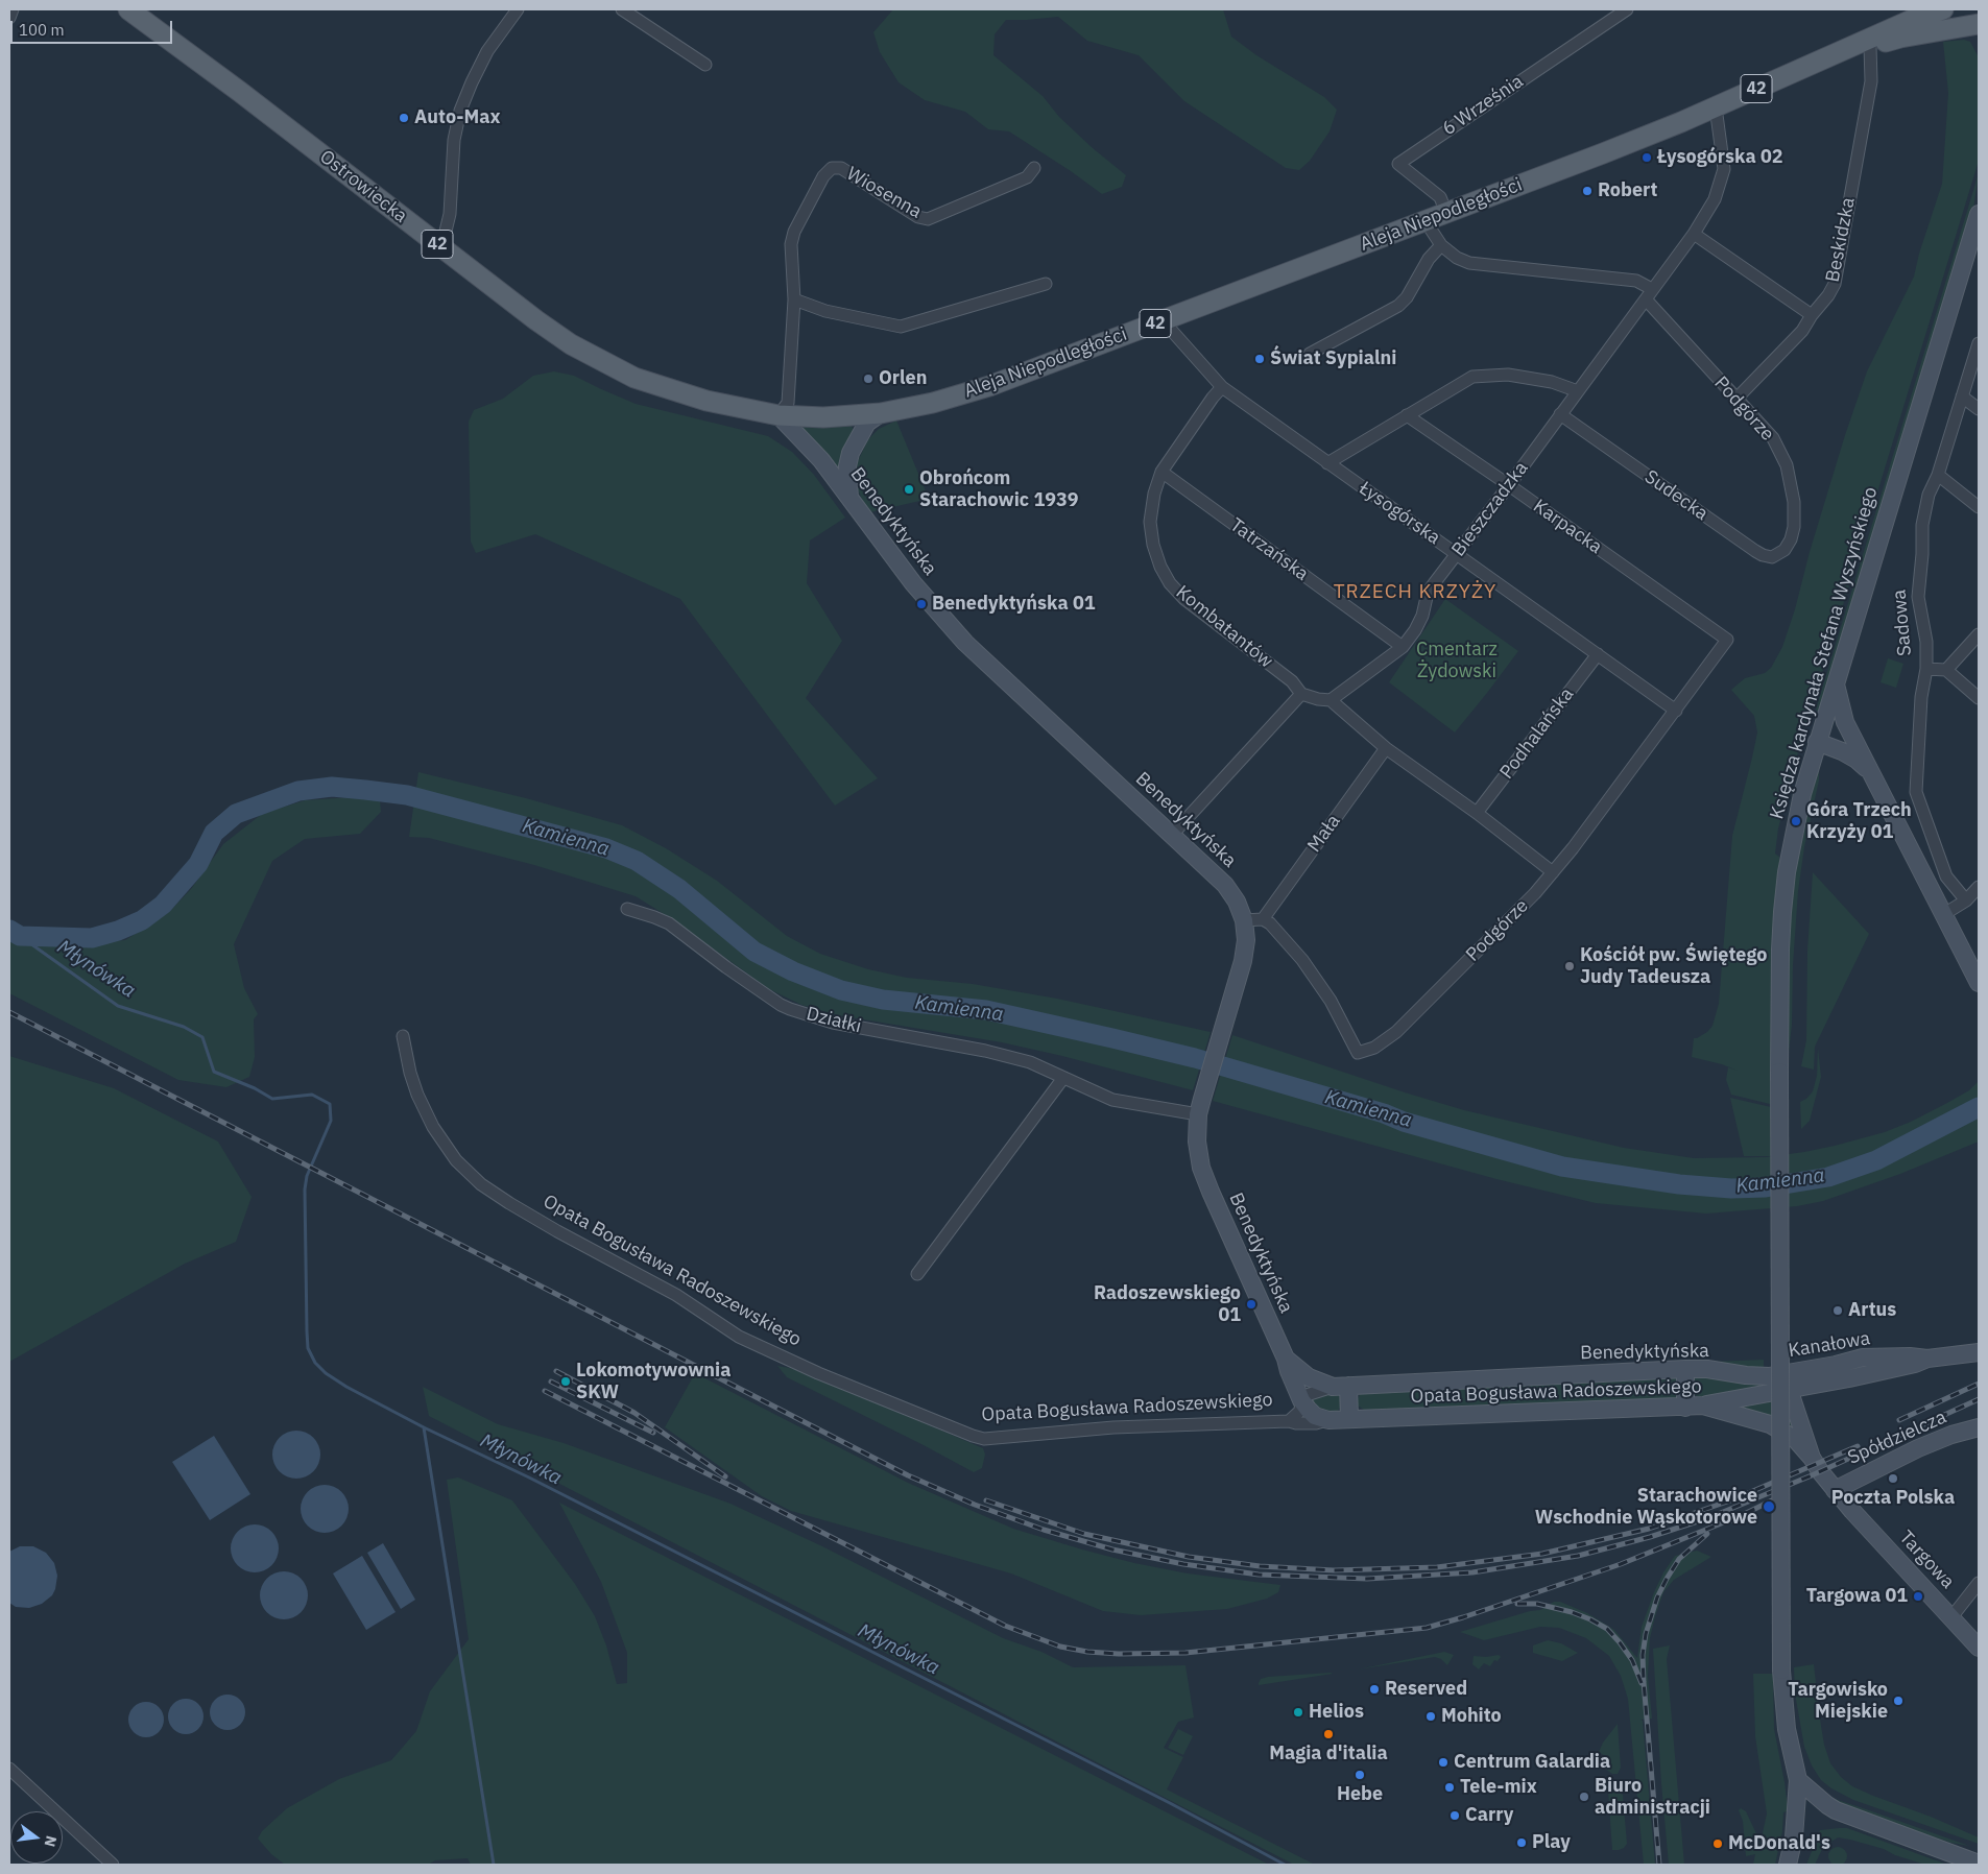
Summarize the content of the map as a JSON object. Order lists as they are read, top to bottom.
{
  "streets": {
    "main road": ["42", "Ostrowiecka", "Aleja Niepodległości"],
    "street": [
      "6 Września",
      "Wiosenna",
      "Beskidzka",
      "Podgórze",
      "Sudecka",
      "Bieszczadzka",
      "Łysogórska",
      "Benedyktyńska",
      "Karpacka",
      "Tatrzańska",
      "Sadowa",
      "Kombatantów",
      "Księdza kardynała Stefana Wyszyńskiego",
      "Podhalańska",
      "Mała",
      "Działki",
      "Opata Bogusława Radoszewskiego",
      "Kanałowa",
      "Spółdzielcza",
      "Targowa"
    ]
  },
  "crossings": [
    ["6 Września", "Aleja Niepodległości"],
    ["Ostrowiecka", "Aleja Niepodległości"],
    ["Ostrowiecka", "Benedyktyńska"],
    ["Aleja Niepodległości", "Beskidzka"],
    ["Aleja Niepodległości", "Bieszczadzka"],
    ["Aleja Niepodległości", "Łysogórska"],
    ["Aleja Niepodległości", "Benedyktyńska"],
    ["Beskidzka", "Podgórze"],
    ["Podgórze", "Sudecka"],
    ["Podgórze", "Bieszczadzka"],
    ["Podgórze", "Łysogórska"],
    ["Podgórze", "Karpacka"],
    ["Podgórze", "Mała"],
    ["Sudecka", "Bieszczadzka"],
    ["Bieszczadzka", "Łysogórska"],
    ["Bieszczadzka", "Karpacka"],
    ["Bieszczadzka", "Tatrzańska"],
    ["Łysogórska", "Kombatantów"],
    ["Łysogórska", "Podhalańska"],
    ["Benedyktyńska", "Działki"],
    ["Benedyktyńska", "Opata Bogusława Radoszewskiego"],
    ["Benedyktyńska", "Kanałowa"],
    ["Benedyktyńska", "Targowa"],
    ["Tatrzańska", "Kombatantów"],
    ["Opata Bogusława Radoszewskiego", "Kanałowa"],
    ["Opata Bogusława Radoszewskiego", "Targowa"],
    ["Kanałowa", "Targowa"],
    ["Spółdzielcza", "Targowa"]
  ],
  "districts": ["TRZECH KRZYŻY"],
  "water": ["Kamienna", "Młynówka"],
  "parks": ["Cmentarz Żydowski"],
  "places": [
    "Auto-Max",
    "Łysogórska 02",
    "Robert",
    "Świat Sypialni",
    "Orlen",
    "Obrońcom Starachowic 1939",
    "Benedyktyńska 01",
    "Góra Trzech Krzyży 01",
    "Kościół pw. Świętego Judy Tadeusza",
    "Radoszewskiego 01",
    "Artus",
    "Lokomotywownia SKW",
    "Poczta Polska",
    "Starachowice Wschodnie Wąskotorowe",
    "Targowa 01",
    "Reserved",
    "Targowisko Miejskie",
    "Helios",
    "Mohito",
    "Magia d'italia",
    "Centrum Galardia",
    "Hebe",
    "Tele-mix",
    "Biuro administracji",
    "Carry",
    "Play",
    "McDonald's"
  ],
  "scale_bar": "100 m",
  "north": "right"
}
